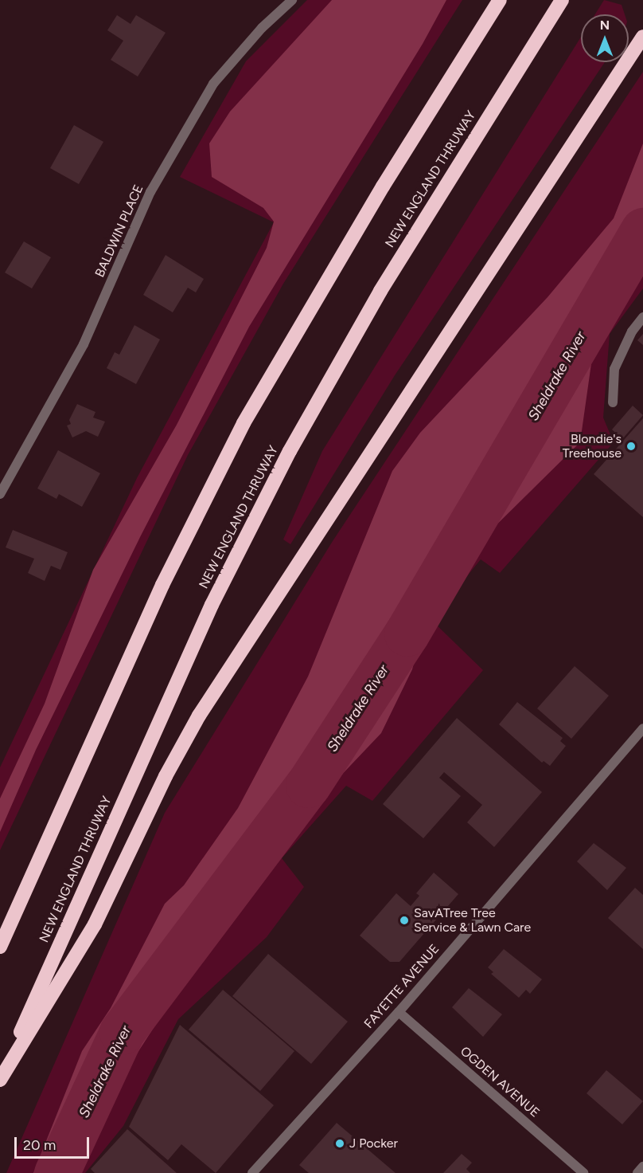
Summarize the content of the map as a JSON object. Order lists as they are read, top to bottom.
{
  "streets": {
    "highway": ["NEW ENGLAND THRUWAY"],
    "street": ["BALDWIN PLACE", "FAYETTE AVENUE", "OGDEN AVENUE"]
  },
  "crossings": [
    ["FAYETTE AVENUE", "OGDEN AVENUE"]
  ],
  "water": ["Sheldrake River"],
  "places": ["Blondie's Treehouse", "SavATree Tree Service & Lawn Care", "J Pocker"],
  "scale_bar": "20 m",
  "north": "top"
}
